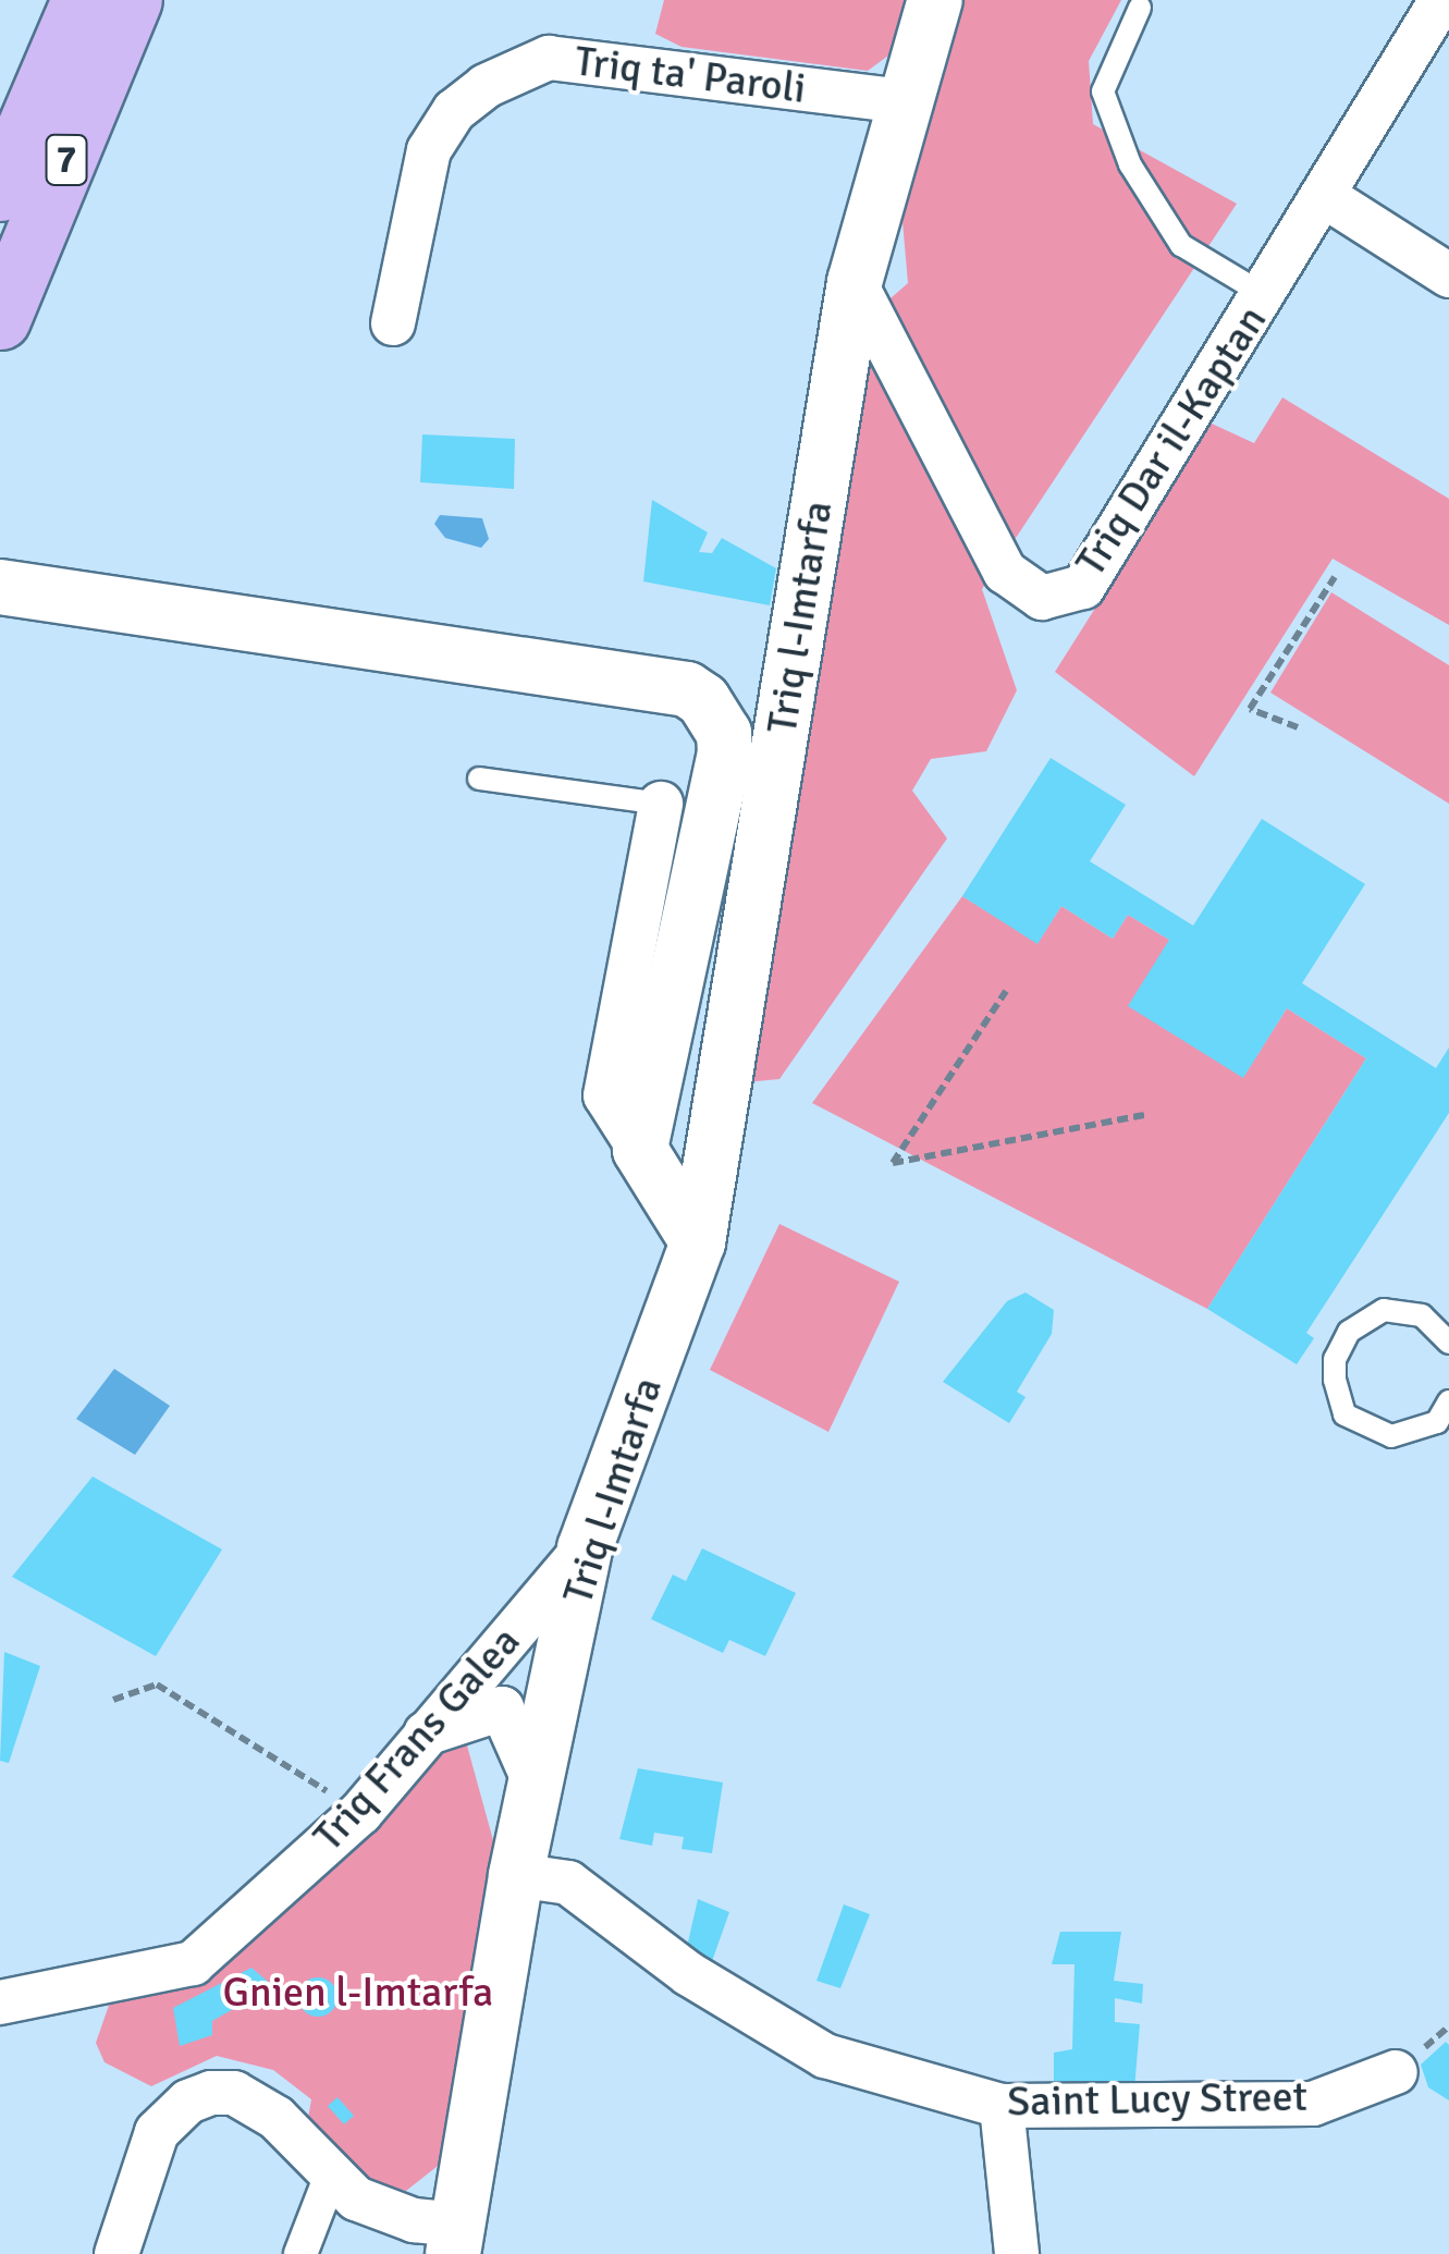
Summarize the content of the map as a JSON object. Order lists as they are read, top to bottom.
{
  "streets": {
    "highway": ["7"],
    "street": [
      "Triq ta' Paroli",
      "Triq Dar il-Kaptan",
      "Triq l-Imtarfa",
      "Triq Frans Galea",
      "Saint Lucy Street"
    ]
  },
  "crossings": [
    ["Triq ta' Paroli", "Triq l-Imtarfa"],
    ["Triq Dar il-Kaptan", "Triq l-Imtarfa"],
    ["Triq l-Imtarfa", "Triq Frans Galea"],
    ["Triq l-Imtarfa", "Saint Lucy Street"]
  ],
  "parks": ["Gnien l-Imtarfa"]
}
